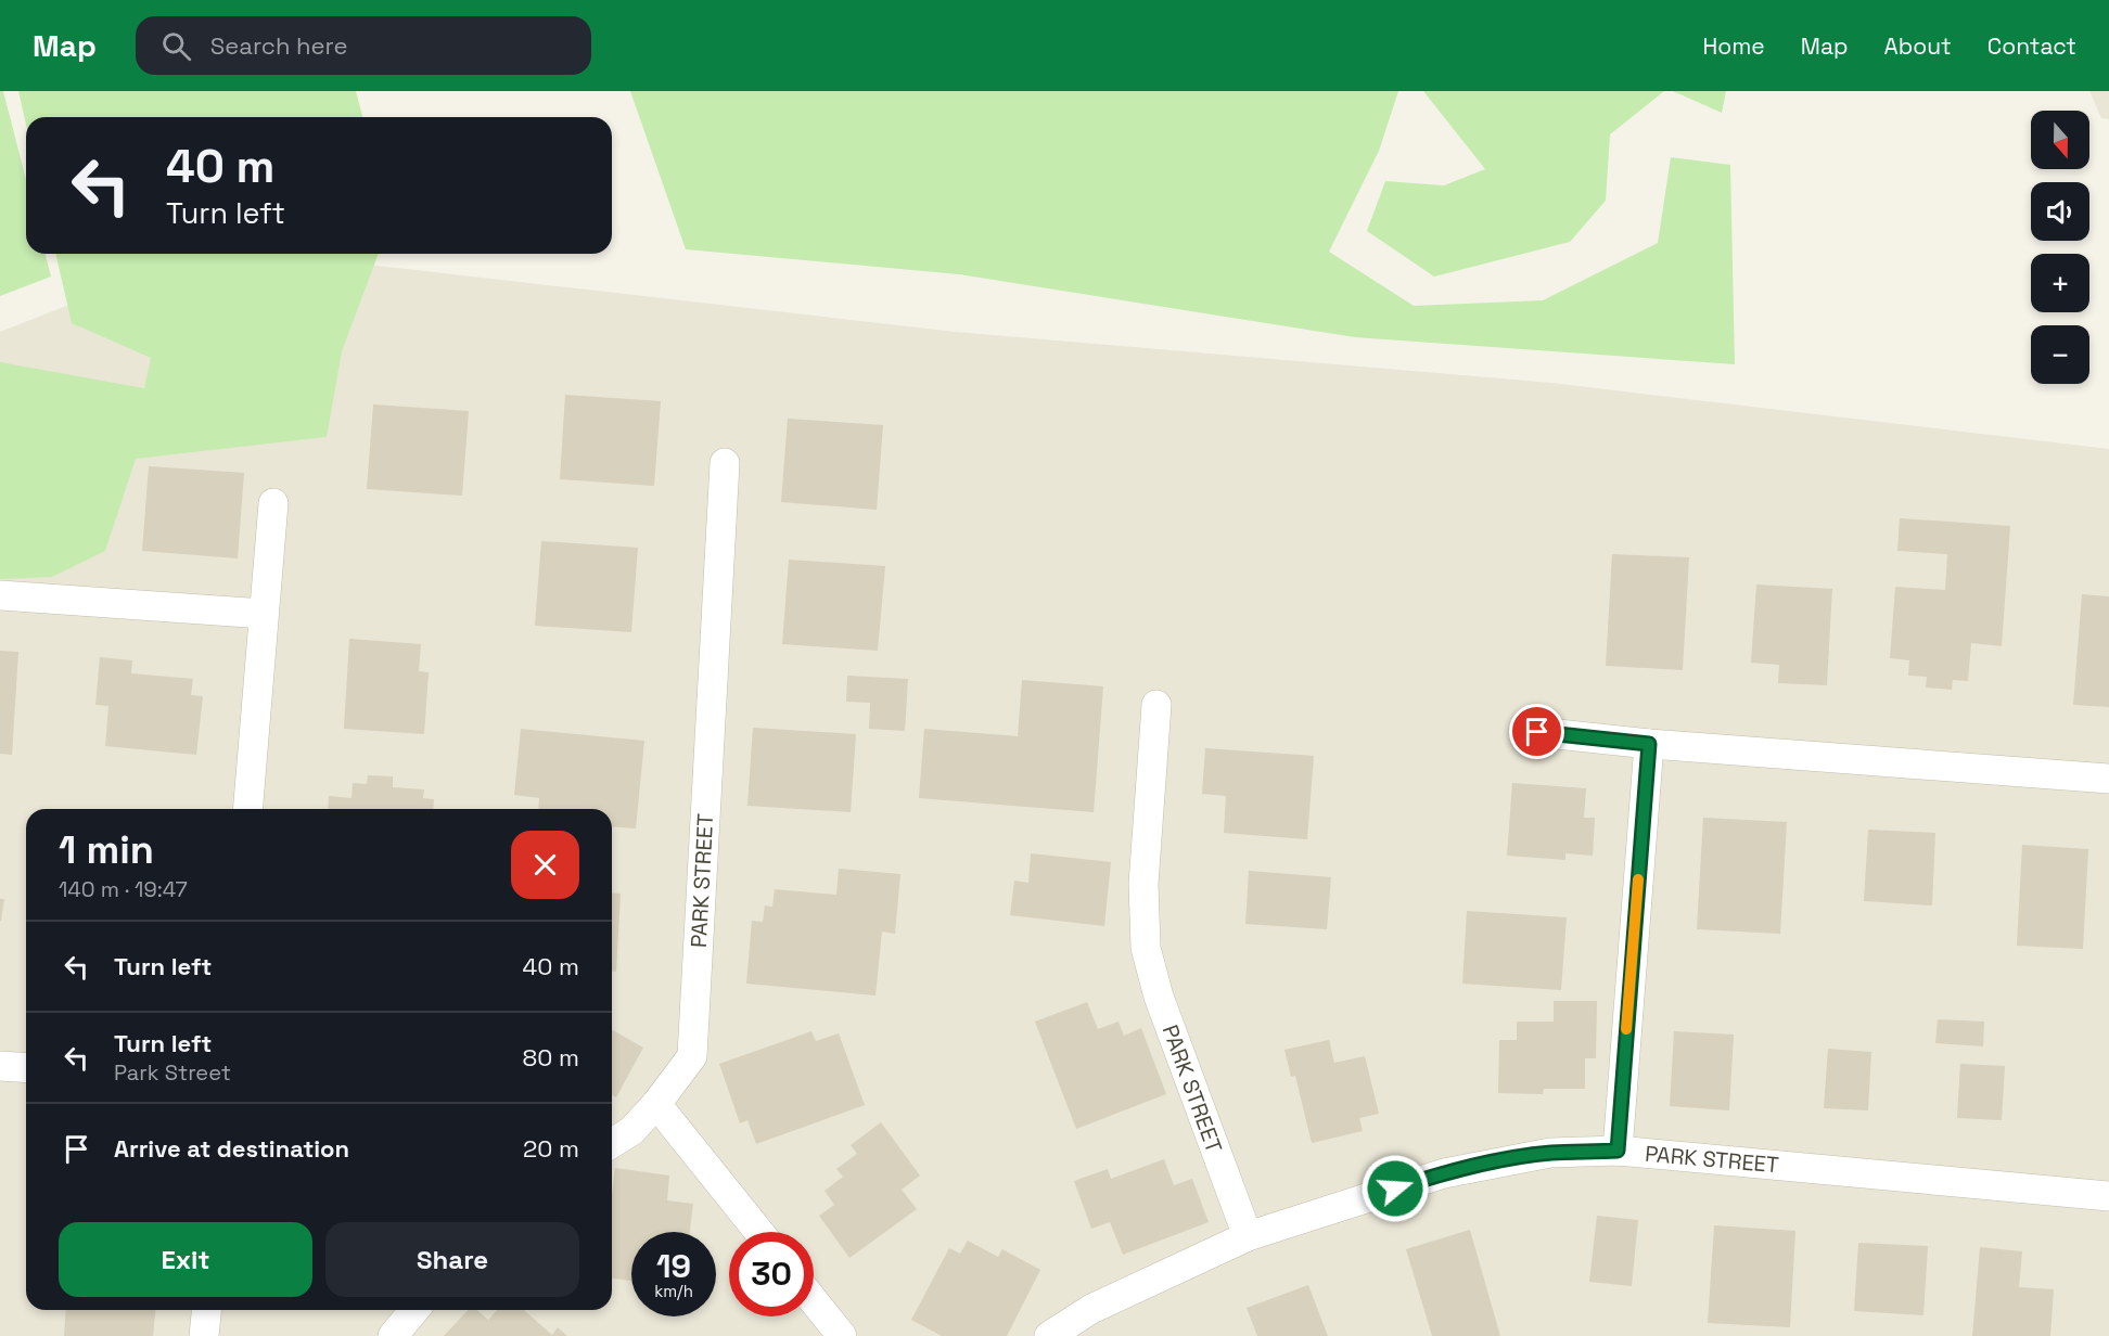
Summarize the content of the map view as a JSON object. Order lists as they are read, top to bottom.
{
  "streets": {
    "street": ["PARK STREET"]
  },
  "north": "bottom",
  "page": {
    "header": "Map",
    "search": "Search here",
    "nav": [
      "Home",
      "Map",
      "About",
      "Contact"
    ],
    "map_buttons": ["+", "−"],
    "turn": ["40 m", "Turn left"],
    "heading": ["1 min", "140 m · 19:47"],
    "list": [
      {
        "name": "Turn left",
        "value": "40 m"
      },
      {
        "name": "Turn left",
        "note": "Park Street",
        "value": "80 m"
      },
      {
        "name": "Arrive at destination",
        "value": "20 m"
      }
    ],
    "buttons": ["Exit", "Share"],
    "speed": "19 km/h",
    "limit": "30"
  }
}
